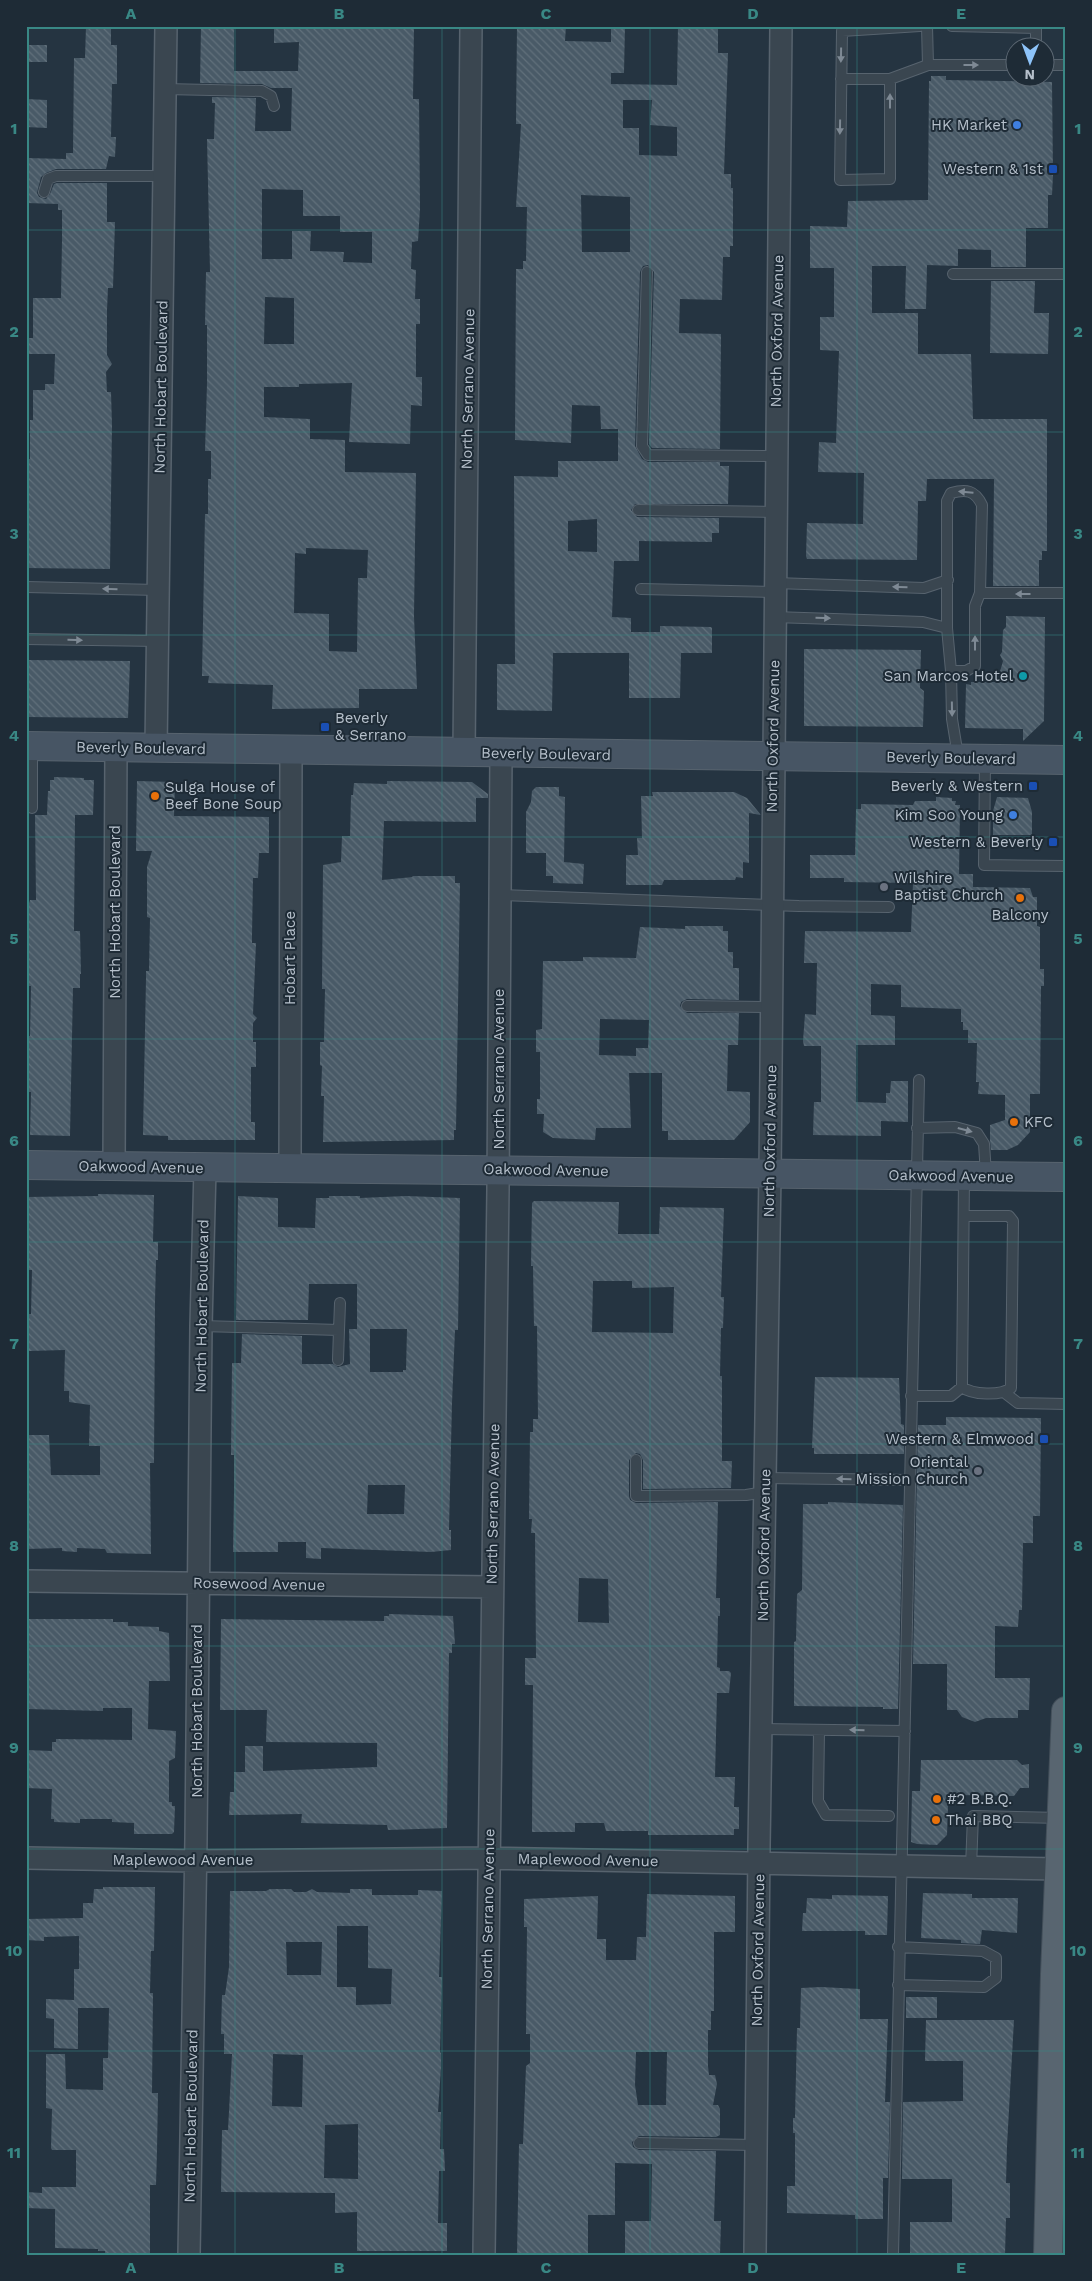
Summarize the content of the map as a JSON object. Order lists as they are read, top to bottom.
{
  "streets": {
    "main road": ["Beverly Boulevard", "Oakwood Avenue"],
    "street": [
      "North Oxford Avenue",
      "North Hobart Boulevard",
      "North Serrano Avenue",
      "Hobart Place",
      "Rosewood Avenue",
      "Maplewood Avenue"
    ]
  },
  "crossings": [
    ["North Oxford Avenue", "Beverly Boulevard"],
    ["North Oxford Avenue", "Oakwood Avenue"],
    ["North Oxford Avenue", "Maplewood Avenue"],
    ["North Hobart Boulevard", "Beverly Boulevard"],
    ["North Hobart Boulevard", "Oakwood Avenue"],
    ["North Hobart Boulevard", "Rosewood Avenue"],
    ["North Hobart Boulevard", "Maplewood Avenue"],
    ["North Serrano Avenue", "Beverly Boulevard"],
    ["North Serrano Avenue", "Oakwood Avenue"],
    ["North Serrano Avenue", "Rosewood Avenue"],
    ["North Serrano Avenue", "Maplewood Avenue"],
    ["Beverly Boulevard", "Hobart Place"],
    ["Hobart Place", "Oakwood Avenue"]
  ],
  "places": {
    "other": [
      "HK Market",
      "San Marcos Hotel",
      "Sulga House of Beef Bone Soup",
      "Kim Soo Young",
      "Wilshire Baptist Church",
      "Balcony",
      "KFC",
      "Oriental Mission Church",
      "#2 B.B.Q.",
      "Thai BBQ"
    ],
    "transit": [
      "Western & 1st",
      "Beverly & Serrano",
      "Beverly & Western",
      "Western & Beverly",
      "Western & Elmwood"
    ]
  },
  "north": "bottom",
  "grid": {
    "columns": [
      "A",
      "B",
      "C",
      "D",
      "E"
    ],
    "rows": [
      "1",
      "2",
      "3",
      "4",
      "5",
      "6",
      "7",
      "8",
      "9",
      "10",
      "11"
    ]
  }
}
